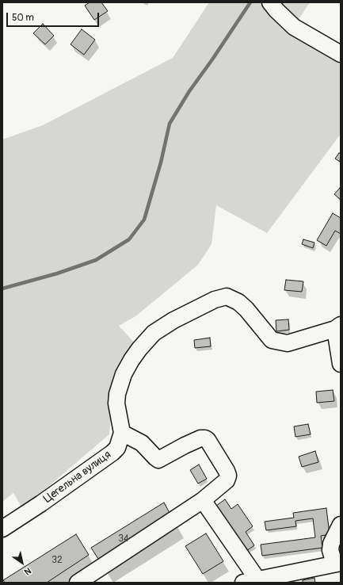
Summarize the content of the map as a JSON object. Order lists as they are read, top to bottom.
{
  "streets": {
    "street": ["Цегельна вулиця"]
  },
  "house_numbers": ["34", "32"],
  "scale_bar": "50 m",
  "north": "bottom right"
}
